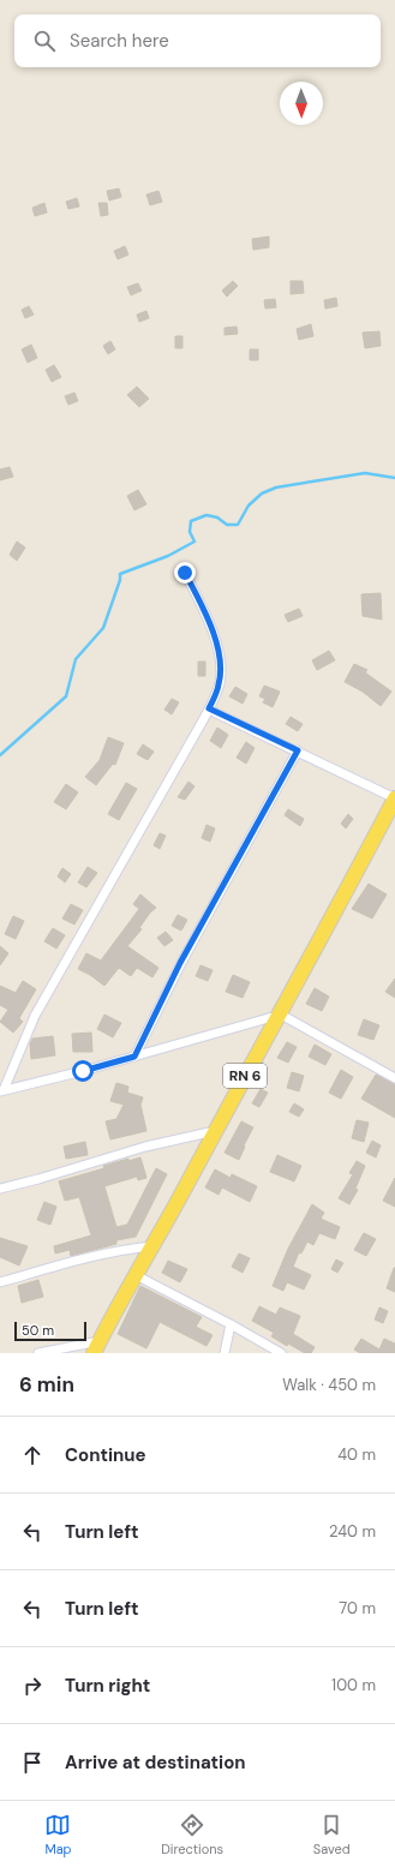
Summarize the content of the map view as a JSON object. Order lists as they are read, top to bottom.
{
  "streets": {
    "main road": ["RN 6"]
  },
  "scale_bar": "50 m",
  "north": "bottom",
  "page": {
    "search": "Search here",
    "scale": "50 m",
    "heading": ["6 min", "Walk · 450 m"],
    "list": [
      ["Continue", "40 m"],
      ["Turn left", "240 m"],
      ["Turn left", "70 m"],
      ["Turn right", "100 m"],
      "Arrive at destination"
    ],
    "nav": ["Map", "Directions", "Saved"]
  }
}
